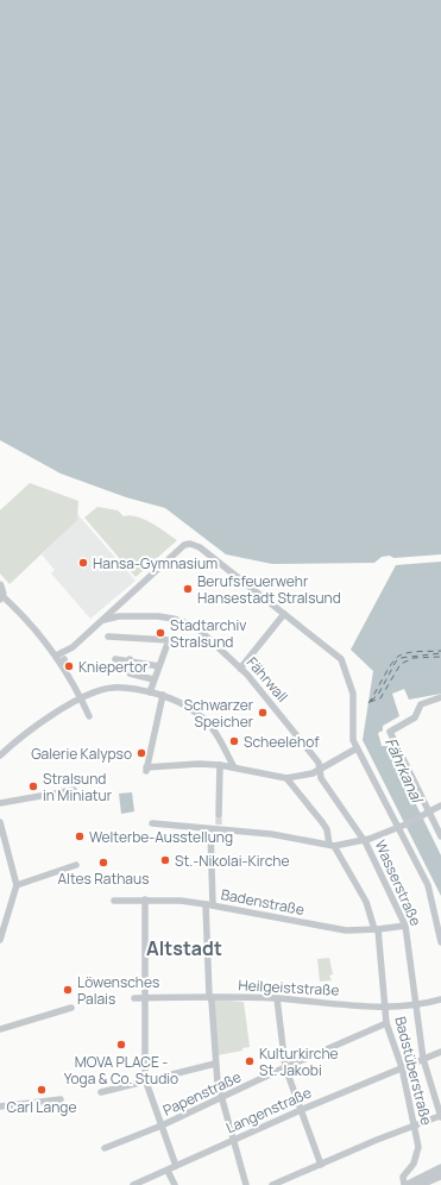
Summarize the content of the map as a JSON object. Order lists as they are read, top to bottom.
{
  "streets": {
    "street": [
      "Fährwall",
      "Wasserstraße",
      "Badenstraße",
      "Heilgeiststraße",
      "Badstüberstraße",
      "Papenstraße",
      "Langenstraße"
    ]
  },
  "crossings": [
    ["Fährwall", "Wasserstraße"],
    ["Wasserstraße", "Badenstraße"],
    ["Wasserstraße", "Heilgeiststraße"],
    ["Wasserstraße", "Langenstraße"],
    ["Badenstraße", "Badstüberstraße"],
    ["Heilgeiststraße", "Badstüberstraße"],
    ["Badstüberstraße", "Papenstraße"],
    ["Badstüberstraße", "Langenstraße"]
  ],
  "districts": ["Altstadt"],
  "water": ["Fährkanal"],
  "places": [
    "Hansa-Gymnasium",
    "Berufsfeuerwehr Hansestadt Stralsund",
    "Stadtarchiv Stralsund",
    "Kniepertor",
    "Schwarzer Speicher",
    "Scheelehof",
    "Galerie Kalypso",
    "Stralsund in Miniatur",
    "Welterbe-Ausstellung",
    "St.-Nikolai-Kirche",
    "Altes Rathaus",
    "Löwensches Palais",
    "MOVA PLACE - Yoga & Co. Studio",
    "Kulturkirche St. Jakobi",
    "Carl Lange"
  ]
}
